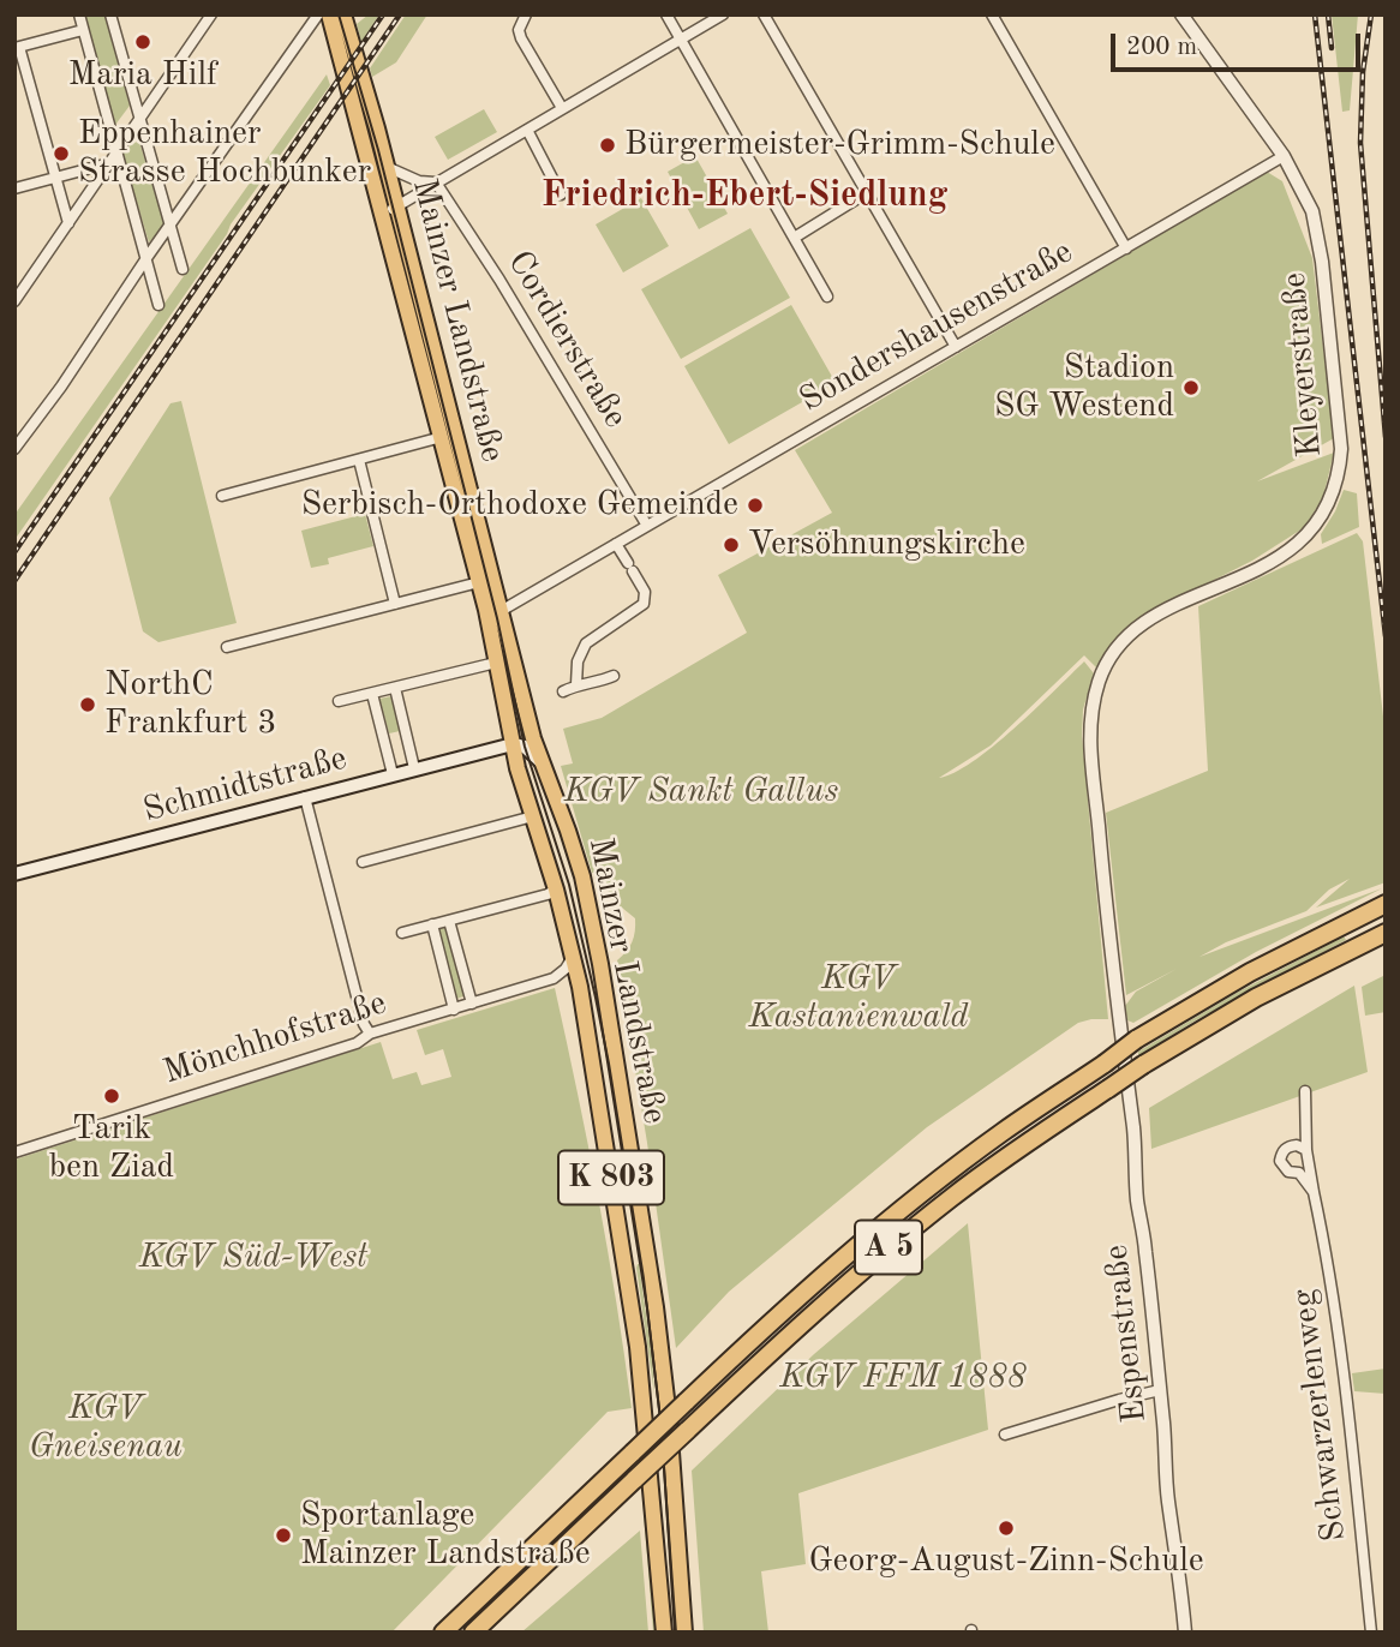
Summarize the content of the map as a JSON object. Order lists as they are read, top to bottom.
{
  "streets": {
    "highway": ["A 5"],
    "main road": ["Mainzer Landstraße", "Schmidtstraße", "K 803"],
    "street": [
      "Sondershausenstraße",
      "Cordierstraße",
      "Kleyerstraße",
      "Mönchhofstraße",
      "Espenstraße",
      "Schwarzerlenweg"
    ]
  },
  "crossings": [
    ["Mainzer Landstraße", "Sondershausenstraße"],
    ["Mainzer Landstraße", "Schmidtstraße"],
    ["Sondershausenstraße", "Cordierstraße"],
    ["Sondershausenstraße", "Kleyerstraße"],
    ["Kleyerstraße", "Espenstraße"]
  ],
  "districts": ["Friedrich-Ebert-Siedlung"],
  "parks": [
    "KGV Sankt Gallus",
    "KGV Kastanienwald",
    "KGV Süd-West",
    "KGV FFM 1888",
    "KGV Gneisenau"
  ],
  "places": [
    "Maria Hilf",
    "Bürgermeister-Grimm-Schule",
    "Eppenhainer Strasse Hochbunker",
    "Stadion SG Westend",
    "Serbisch-Orthodoxe Gemeinde",
    "Versöhnungskirche",
    "NorthC Frankfurt 3",
    "Tarik ben Ziad",
    "Georg-August-Zinn-Schule",
    "Sportanlage Mainzer Landstraße"
  ],
  "scale_bar": "200 m"
}
